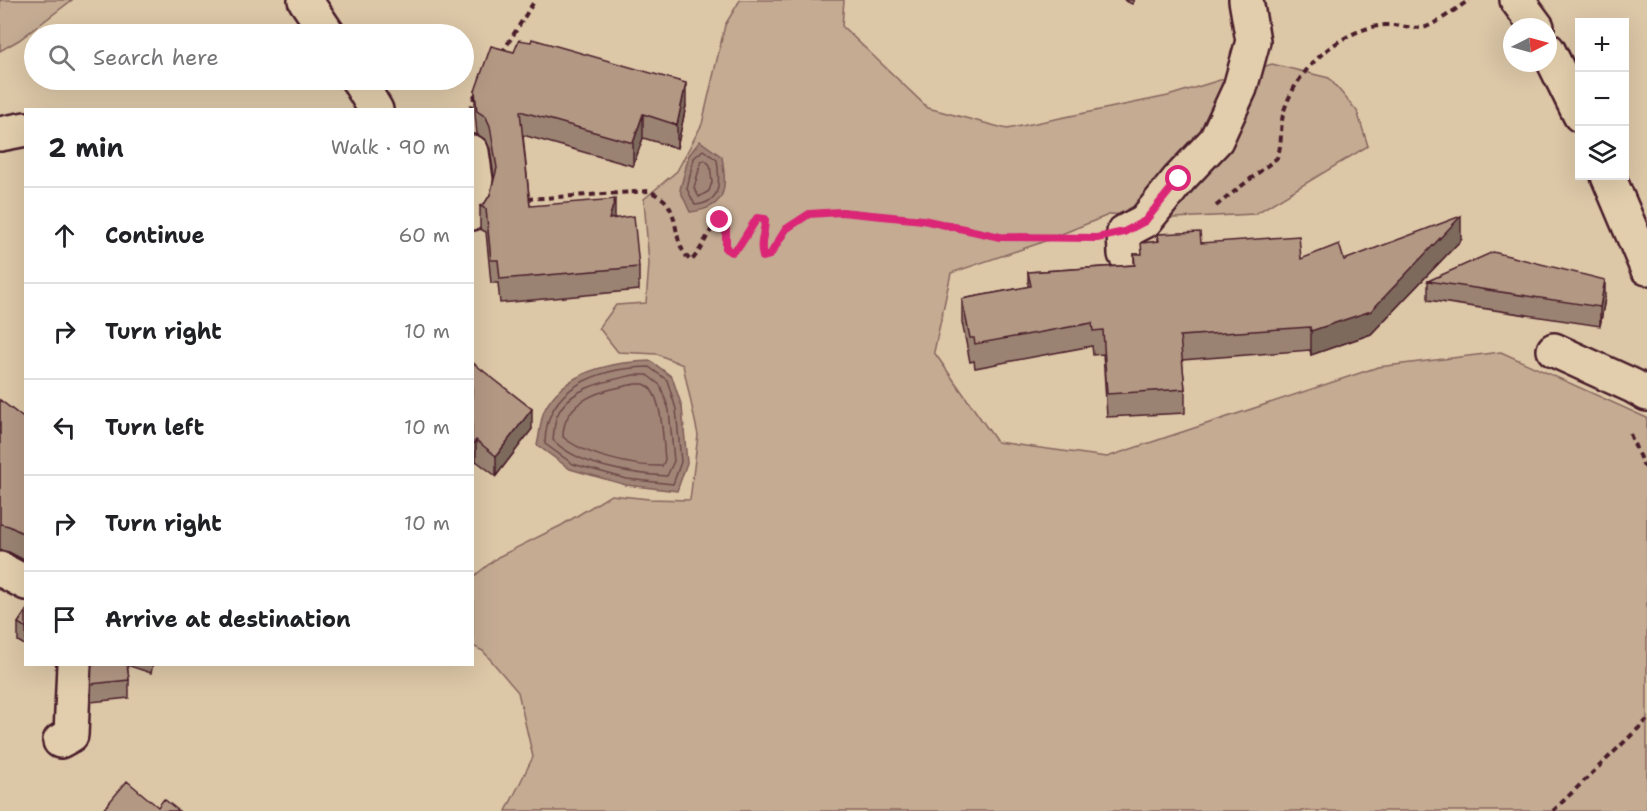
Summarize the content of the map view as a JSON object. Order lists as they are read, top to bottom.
{
  "north": "right",
  "page": {
    "map_buttons": ["+", "−"],
    "search": "Search here",
    "heading": ["2 min", "Walk · 90 m"],
    "list": [
      ["Continue", "60 m"],
      ["Turn right", "10 m"],
      ["Turn left", "10 m"],
      ["Turn right", "10 m"],
      "Arrive at destination"
    ]
  }
}
